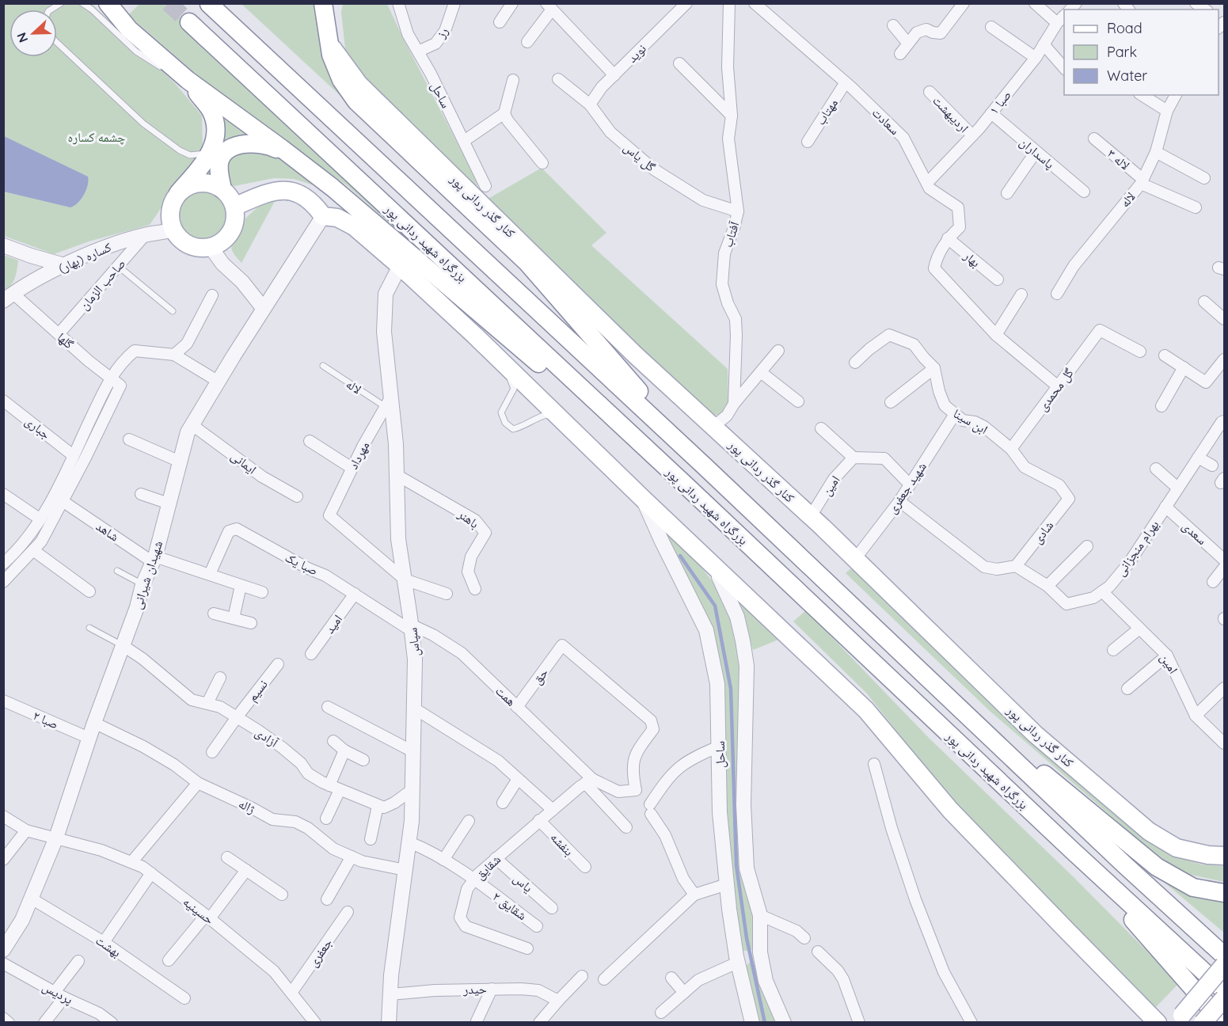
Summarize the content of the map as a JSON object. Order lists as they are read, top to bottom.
{
  "streets": {
    "main road": ["کنار گذر ردانی پور", "بزرگراه شهید ردانی پور"],
    "street": [
      "رز",
      "نوید",
      "ساحل",
      "صبا ۱",
      "مهتاب",
      "اردیبهشت",
      "سعادت",
      "پاسداران",
      "گل یاس",
      "لاله ۳",
      "لاله",
      "آفتاب",
      "کساره (بهار)",
      "بهار",
      "صاحب الزمان",
      "گلها",
      "گل محمدی",
      "ابن سینا",
      "جباری",
      "مهرداد",
      "ایمانی",
      "امین",
      "شهید جعفری",
      "باهنر",
      "شاهد",
      "شادی",
      "سعدی",
      "بهرام منجزانی",
      "صبا یک",
      "شهیدان شیرانی",
      "امید",
      "سپاس",
      "حق",
      "نسیم",
      "همت",
      "صبا ۲",
      "آزادی",
      "ژاله",
      "بنفشه",
      "شقایق",
      "یاس",
      "شقایق ۲",
      "حسینیه",
      "بهشت",
      "جعفری",
      "حیدر",
      "پردیس"
    ]
  },
  "crossings": [
    ["رز", "ساحل"],
    ["نوید", "گل یاس"],
    ["صبا ۱", "اردیبهشت"],
    ["صبا ۱", "سعادت"],
    ["صبا ۱", "پاسداران"],
    ["مهتاب", "سعادت"],
    ["سعادت", "بهار"],
    ["گل یاس", "آفتاب"],
    ["لاله ۳", "لاله"],
    ["لاله", "مهرداد"],
    ["لاله", "سپاس"],
    ["کنار گذر ردانی پور", "امین"],
    ["کنار گذر ردانی پور", "شهید جعفری"],
    ["کساره (بهار)", "صاحب الزمان"],
    ["کساره (بهار)", "گلها"],
    ["صاحب الزمان", "گلها"],
    ["گلها", "شاهد"],
    ["گل محمدی", "ابن سینا"],
    ["ابن سینا", "شهید جعفری"],
    ["ابن سینا", "شادی"],
    ["مهرداد", "سپاس"],
    ["ایمانی", "شهیدان شیرانی"],
    ["امین", "بهرام منجزانی"],
    ["باهنر", "سپاس"],
    ["شاهد", "شهیدان شیرانی"],
    ["شادی", "بهرام منجزانی"],
    ["سعدی", "بهرام منجزانی"],
    ["صبا یک", "امید"],
    ["صبا یک", "سپاس"],
    ["صبا یک", "همت"],
    ["شهیدان شیرانی", "صبا ۲"],
    ["شهیدان شیرانی", "آزادی"],
    ["شهیدان شیرانی", "ژاله"],
    ["شهیدان شیرانی", "حسینیه"],
    ["شهیدان شیرانی", "بهشت"],
    ["سپاس", "همت"],
    ["سپاس", "ژاله"],
    ["سپاس", "شقایق ۲"],
    ["سپاس", "حیدر"],
    ["حق", "همت"],
    ["حق", "شقایق"],
    ["نسیم", "آزادی"],
    ["همت", "شقایق"],
    ["بنفشه", "شقایق"],
    ["شقایق", "یاس"],
    ["شقایق", "شقایق ۲"],
    ["حسینیه", "جعفری"]
  ],
  "parks": ["چشمه کساره"],
  "legend": ["Road", "Park", "Water"],
  "north": "left"
}
